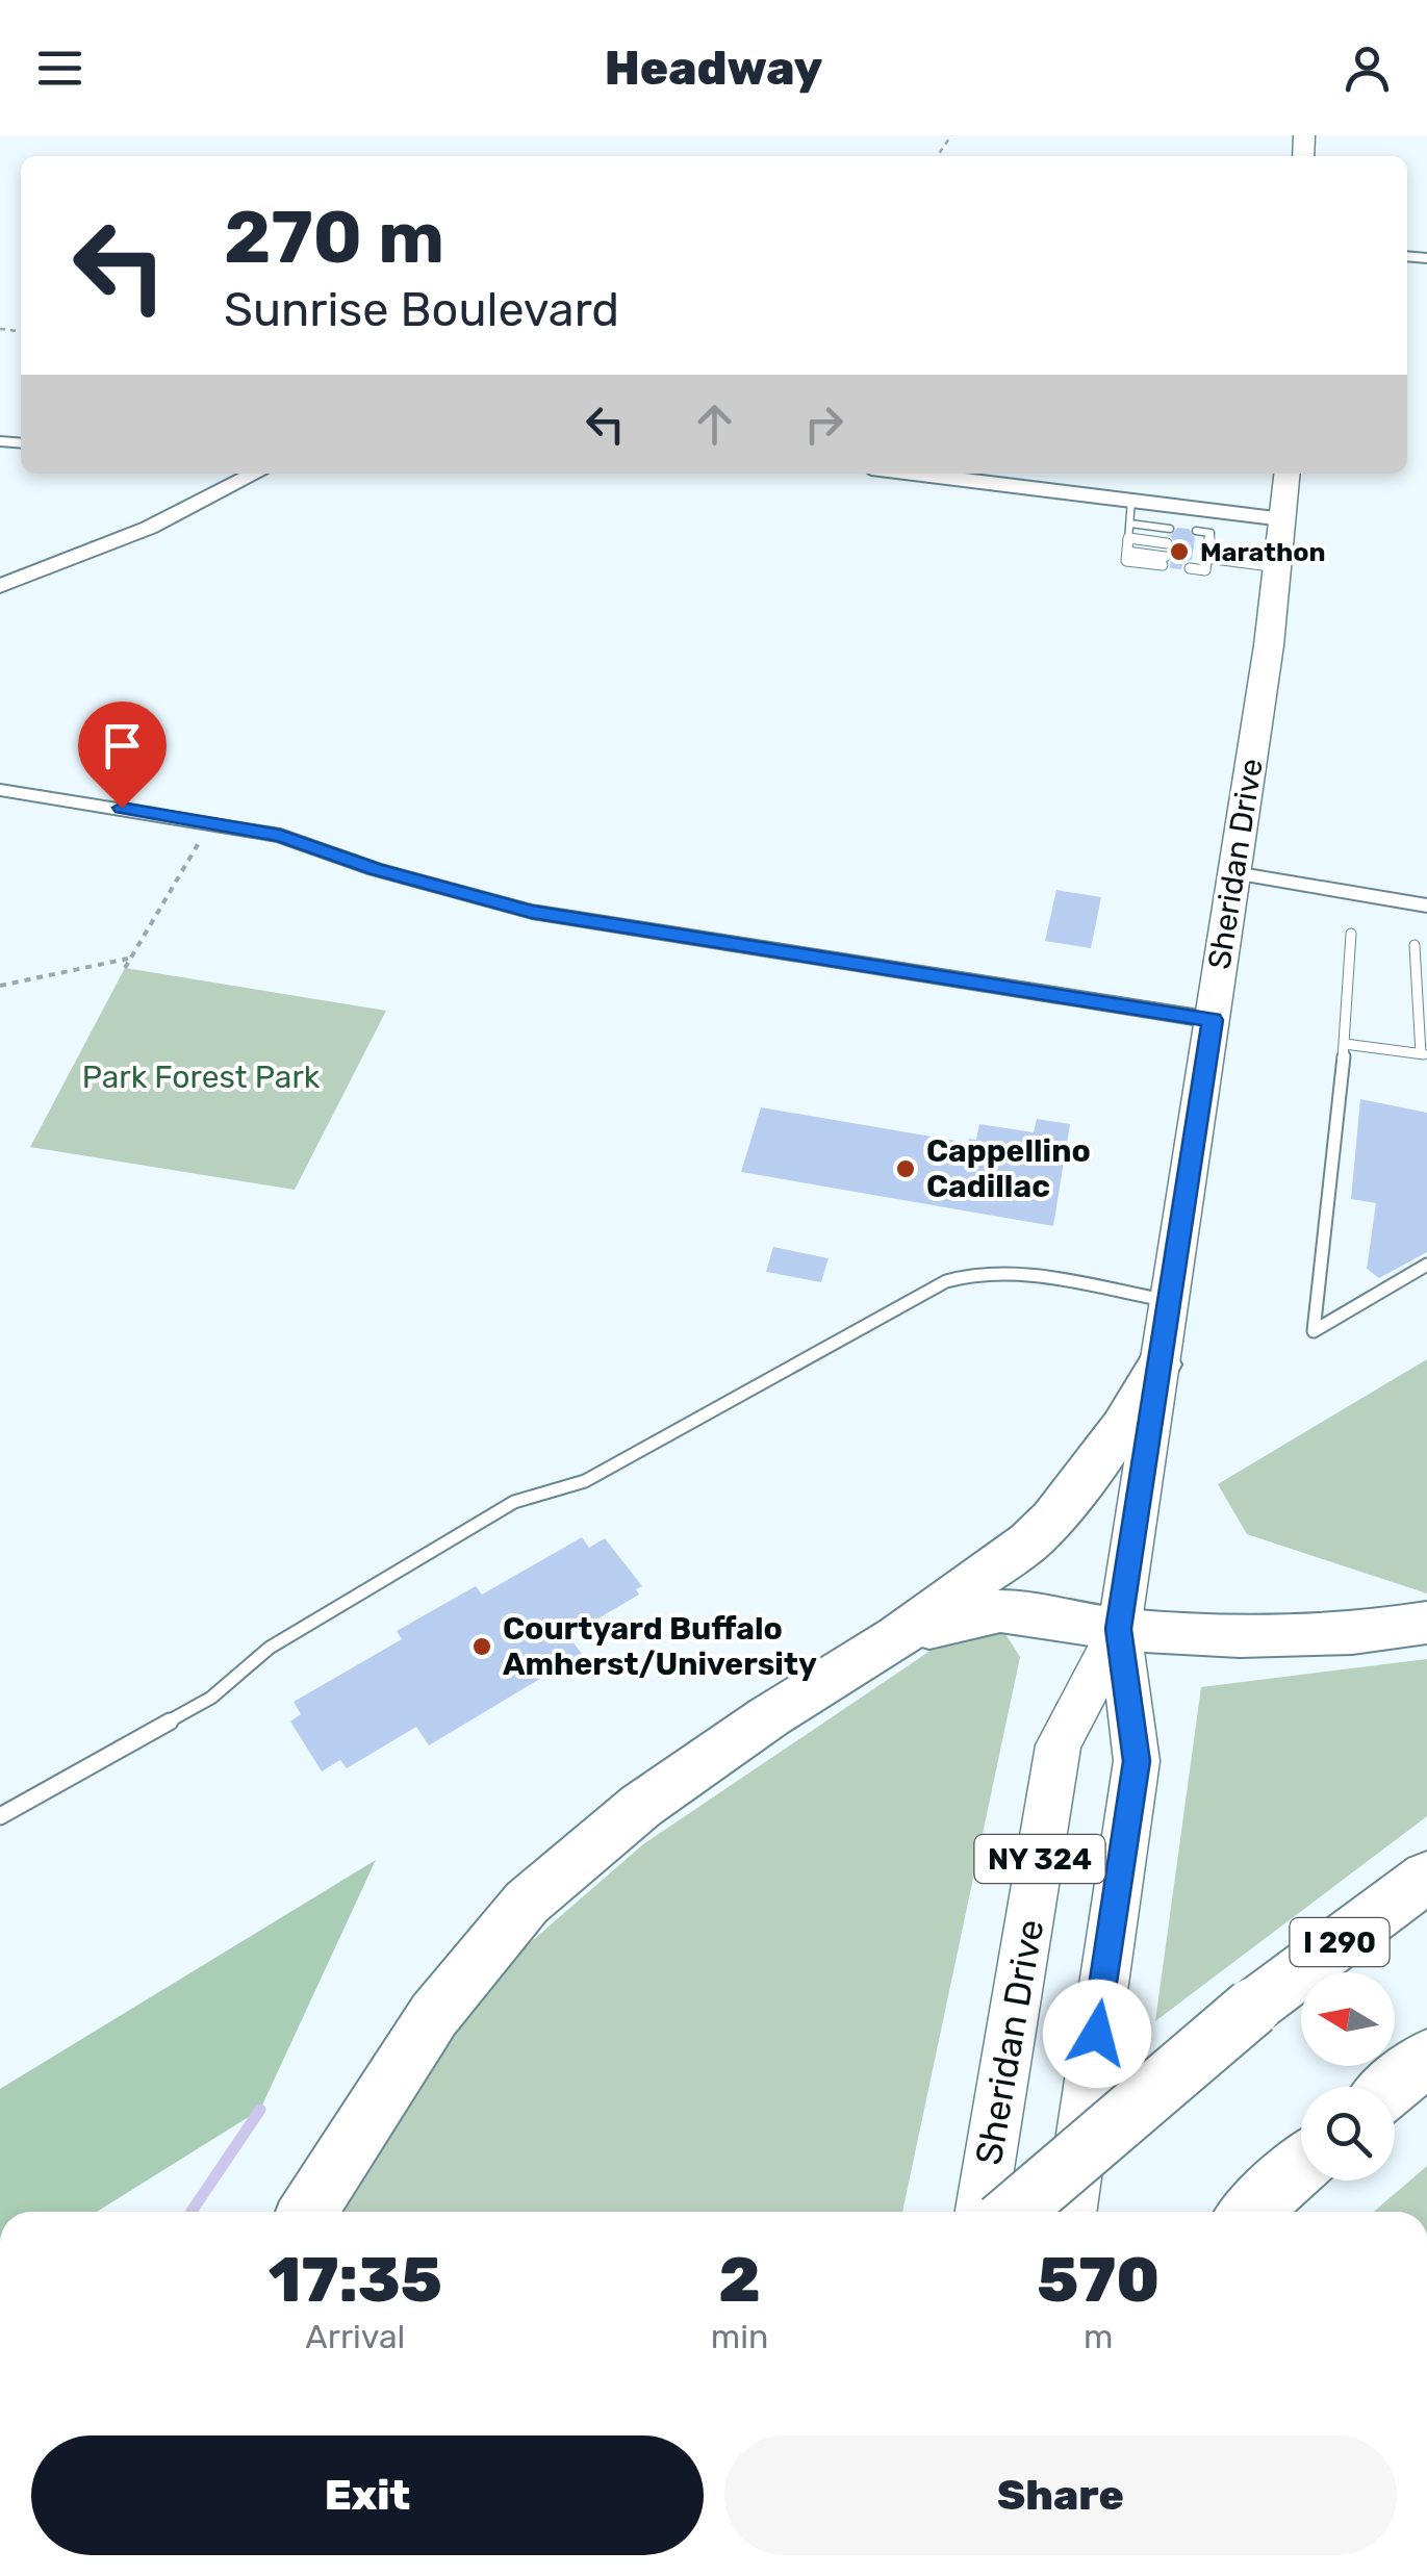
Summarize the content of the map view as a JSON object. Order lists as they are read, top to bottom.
{
  "streets": {
    "highway": ["I 290"],
    "main road": ["Sheridan Drive", "NY 324"]
  },
  "parks": ["Park Forest Park"],
  "places": ["Marathon", "Cappellino Cadillac", "Courtyard Buffalo Amherst/University"],
  "north": "left",
  "page": {
    "header": "Headway",
    "turn": ["270 m", "Sunrise Boulevard"],
    "eta": [
      "17:35",
      "Arrival",
      "2",
      "min",
      "570",
      "m"
    ],
    "buttons": ["Exit", "Share"]
  }
}
